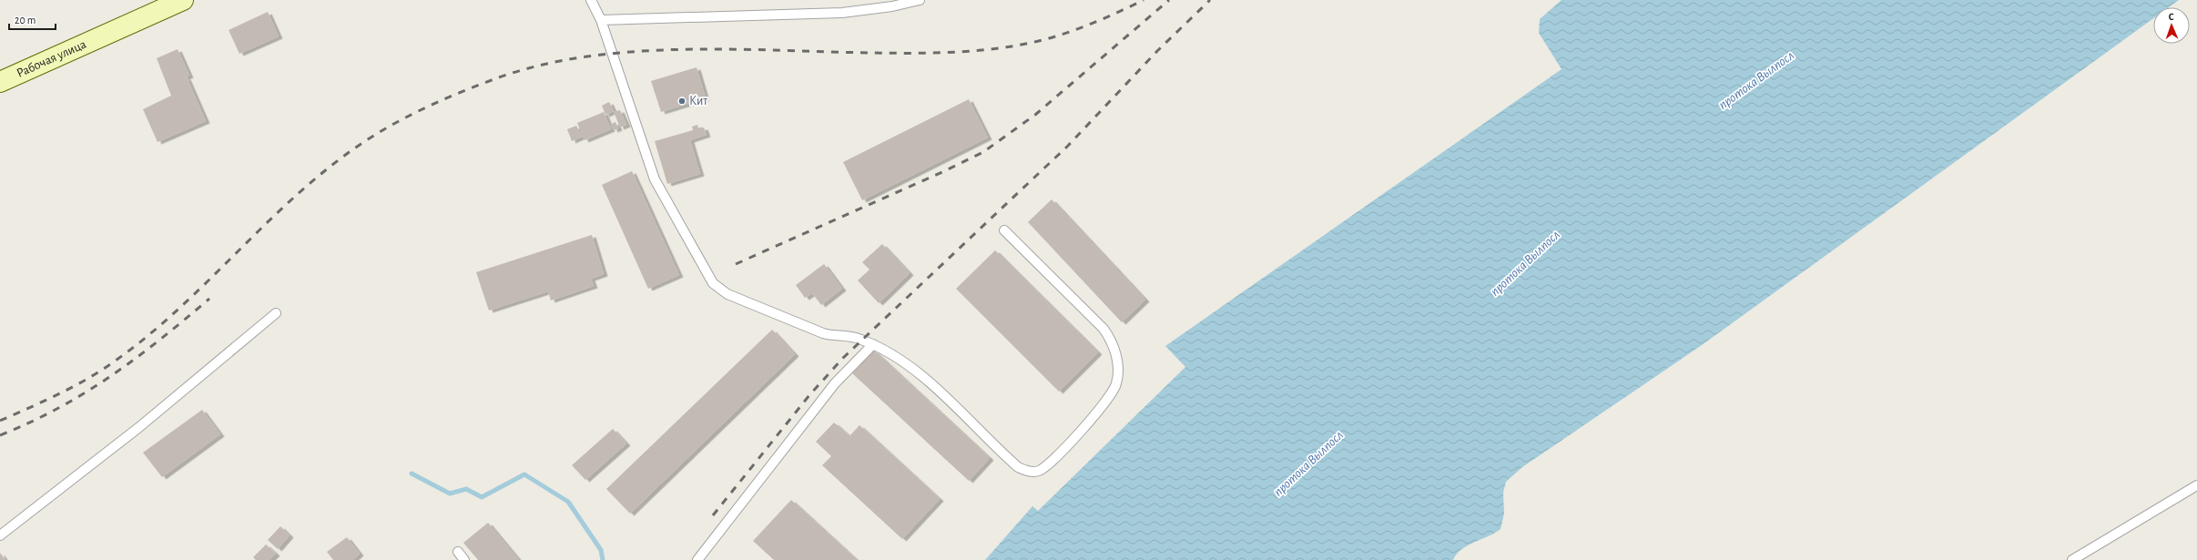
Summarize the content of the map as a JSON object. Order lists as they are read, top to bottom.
{
  "streets": {
    "street": ["Рабочая улица"]
  },
  "water": ["протока Вылпосл"],
  "places": ["Кит"],
  "scale_bar": "20 m",
  "north": "top"
}
